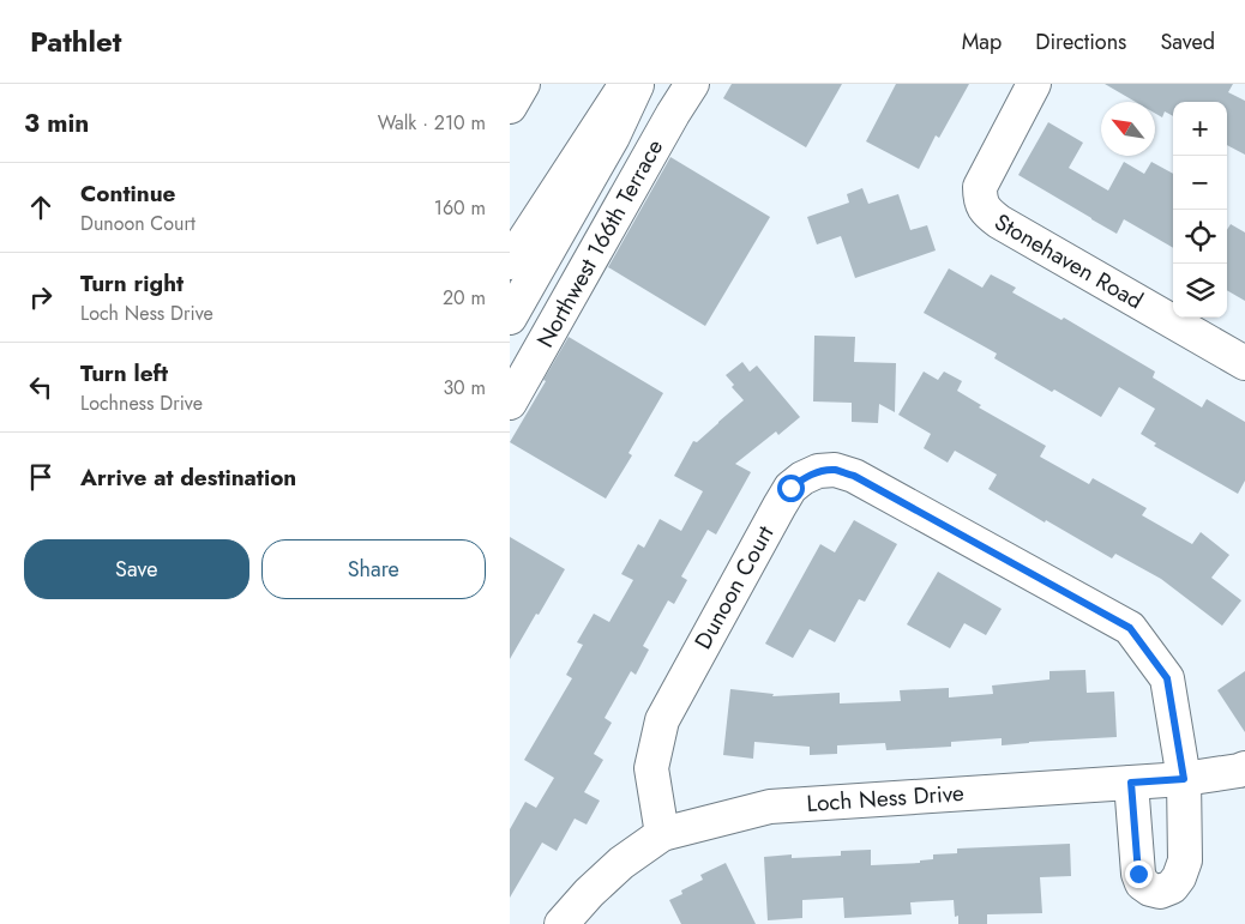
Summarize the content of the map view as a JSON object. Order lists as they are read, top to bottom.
{
  "streets": {
    "main road": [
      "Northwest 166th Terrace",
      "Stonehaven Road",
      "Dunoon Court",
      "Loch Ness Drive"
    ]
  },
  "crossings": [
    ["Dunoon Court", "Loch Ness Drive"]
  ],
  "north": "top left",
  "page": {
    "header": "Pathlet",
    "nav": ["Map", "Directions", "Saved"],
    "heading": ["3 min", "Walk · 210 m"],
    "map_buttons": ["+", "−"],
    "list": [
      ["Continue", "Dunoon Court", "160 m"],
      ["Turn right", "Loch Ness Drive", "20 m"],
      ["Turn left", "Lochness Drive", "30 m"],
      "Arrive at destination"
    ],
    "buttons": ["Save", "Share"]
  }
}
